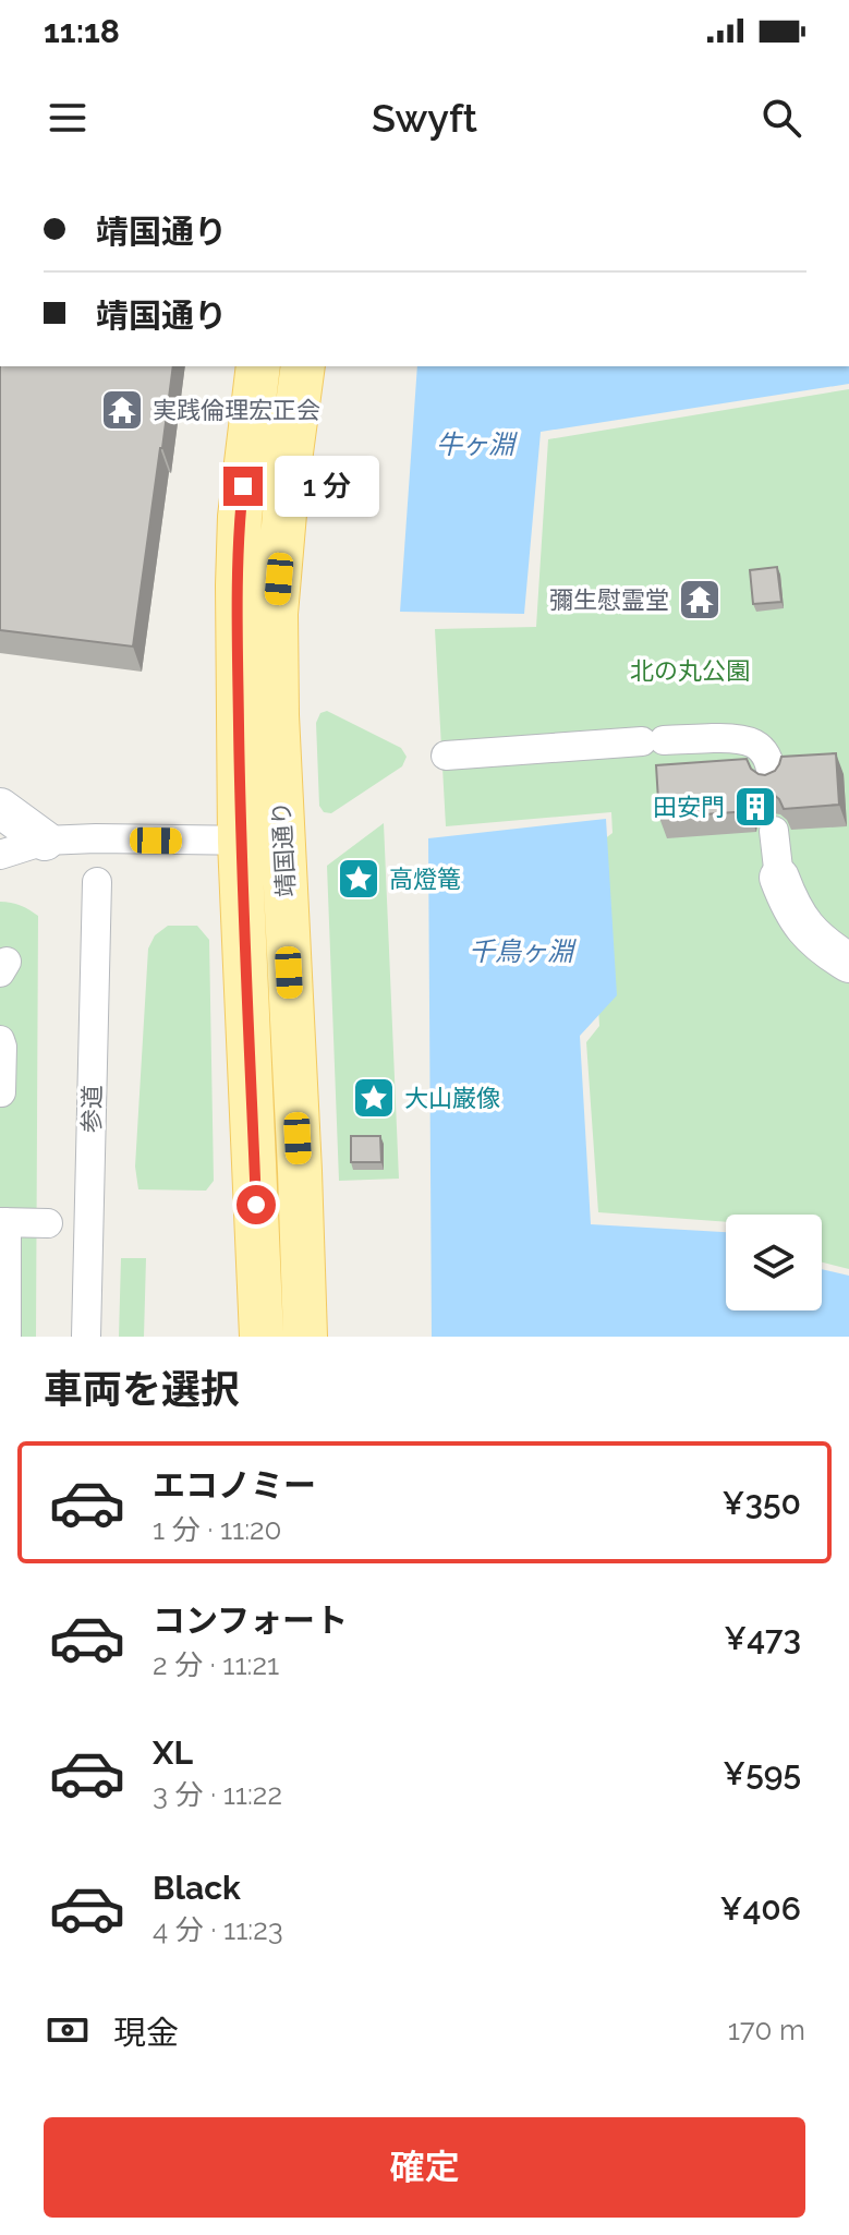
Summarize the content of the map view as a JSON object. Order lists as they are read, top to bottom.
{
  "streets": {
    "main road": ["靖国通り"],
    "street": ["参道"]
  },
  "water": ["牛ヶ淵", "千鳥ヶ淵"],
  "parks": ["北の丸公園"],
  "places": {
    "temple": ["実践倫理宏正会", "彌生慰霊堂"],
    "building": ["田安門"],
    "place": ["高燈篭", "大山巌像"]
  },
  "page": {
    "status": "11:18",
    "header": "Swyft",
    "banner": ["靖国通り", "靖国通り"],
    "bubble": "1 分",
    "heading": "車両を選択",
    "list": [
      {
        "name": "エコノミー",
        "note": "1 分 · 11:20",
        "value": "¥350"
      },
      {
        "name": "コンフォート",
        "note": "2 分 · 11:21",
        "value": "¥473"
      },
      {
        "name": "XL",
        "note": "3 分 · 11:22",
        "value": "¥595"
      },
      {
        "name": "Black",
        "note": "4 分 · 11:23",
        "value": "¥406"
      }
    ],
    "pay": ["現金", "170 m"],
    "buttons": "確定"
  }
}
